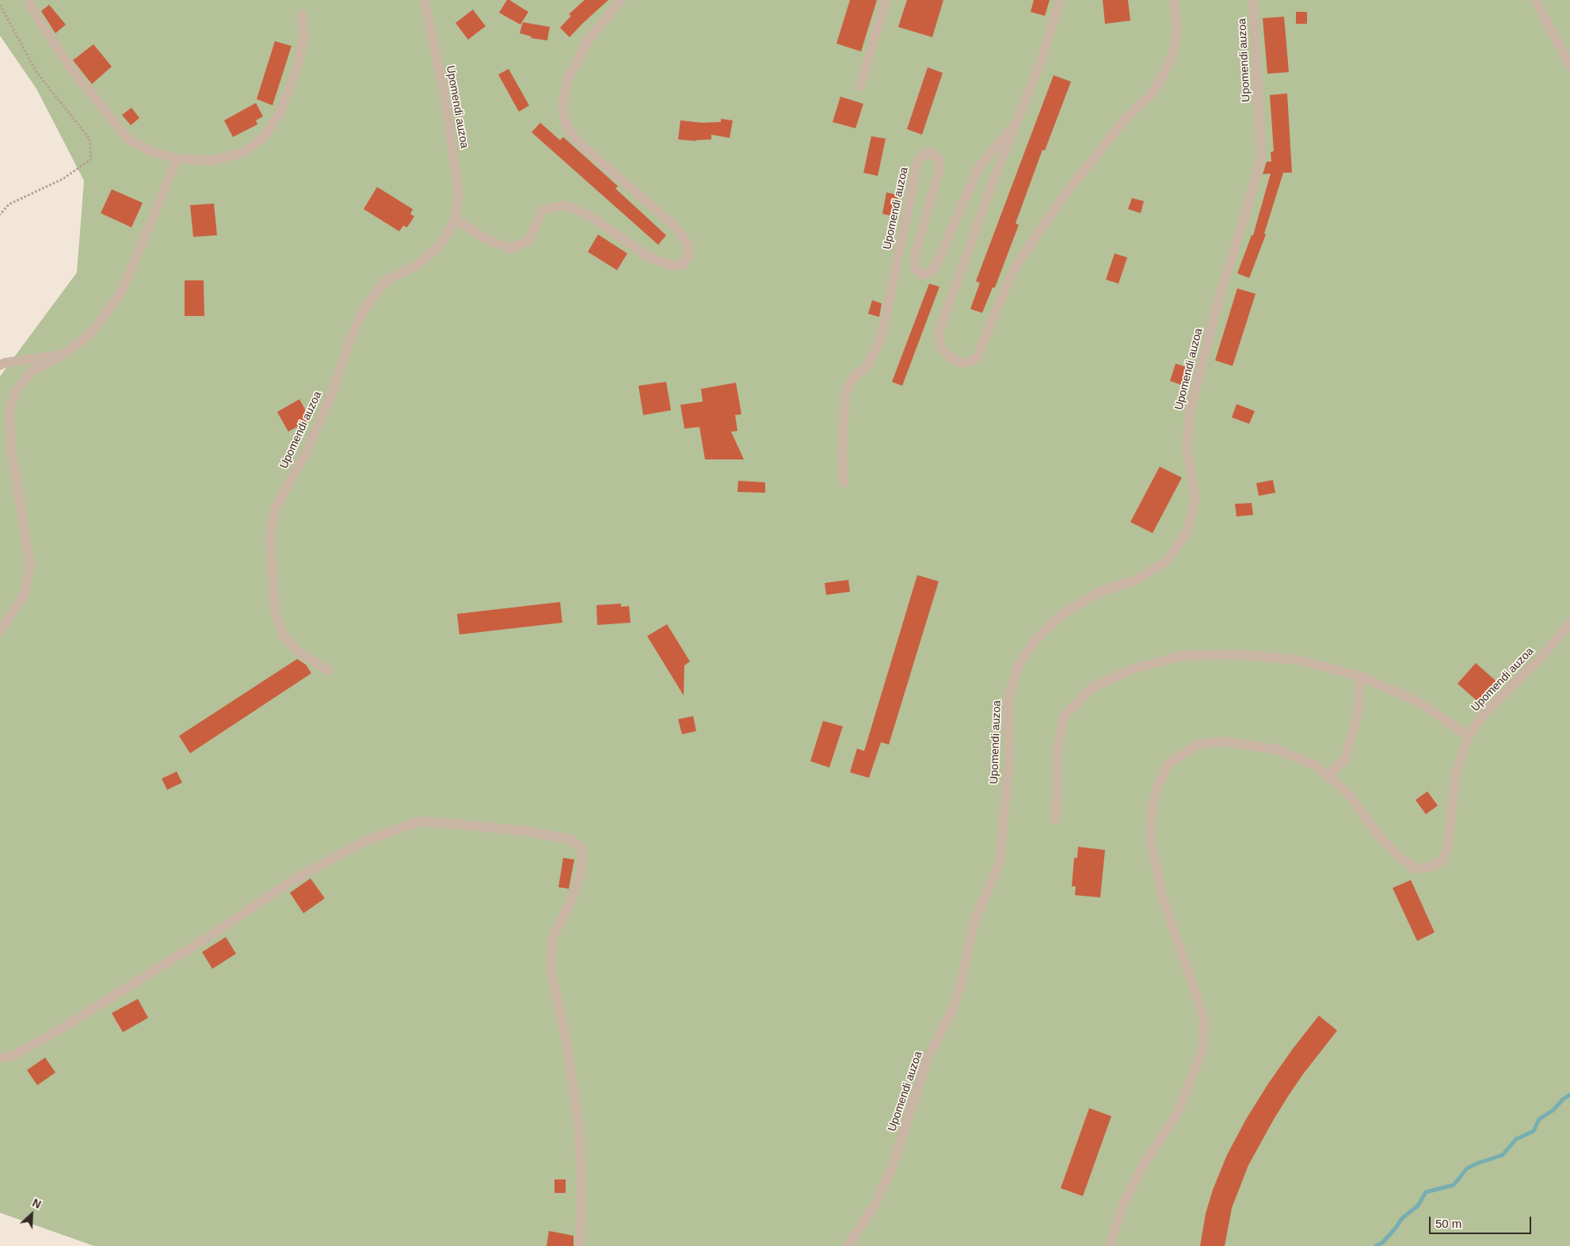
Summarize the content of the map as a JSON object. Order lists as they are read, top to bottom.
{
  "streets": {
    "lane": ["Upomendi auzoa"]
  },
  "scale_bar": "50 m",
  "north": "top right"
}
